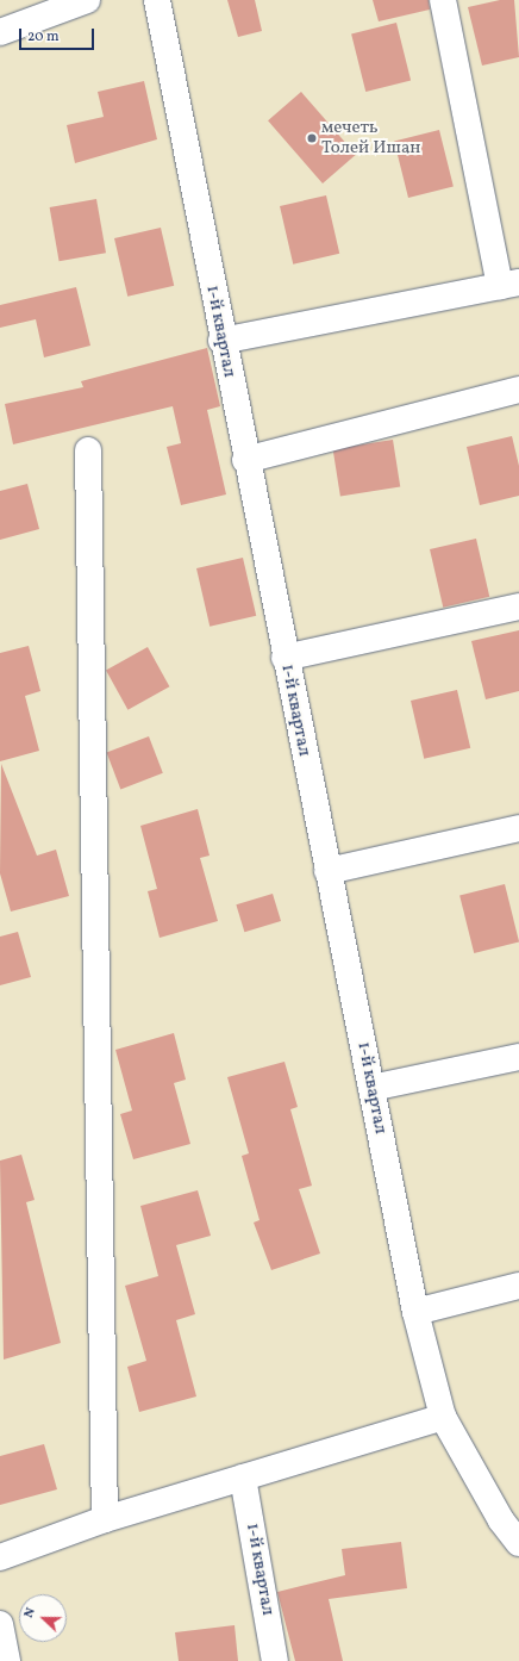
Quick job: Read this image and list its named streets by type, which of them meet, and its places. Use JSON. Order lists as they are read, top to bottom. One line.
{"streets":{"street":["1-й квартал"]},"places":["мечеть Толей Ишан"],"scale_bar":"20 m","north":"left"}
